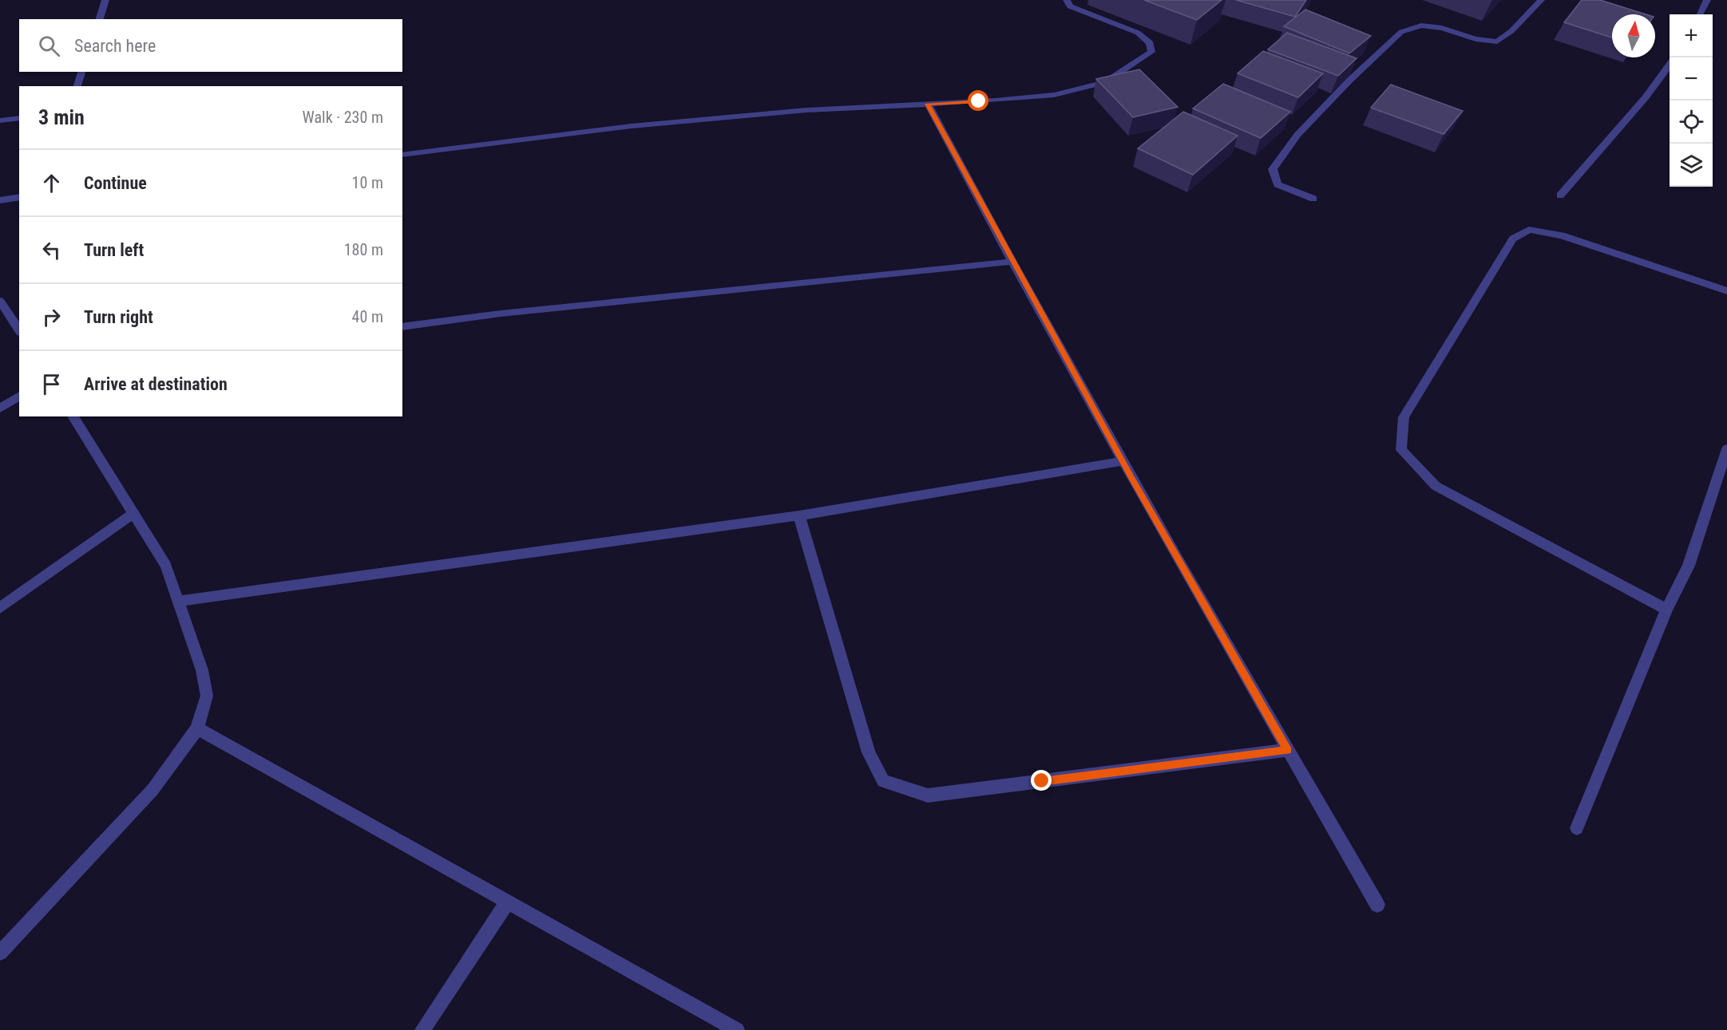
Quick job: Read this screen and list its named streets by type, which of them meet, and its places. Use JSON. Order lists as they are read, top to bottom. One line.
{"north":"top","page":{"map_buttons":["+","−"],"search":"Search here","heading":["3 min","Walk · 230 m"],"list":[["Continue","10 m"],["Turn left","180 m"],["Turn right","40 m"],"Arrive at destination"]}}
